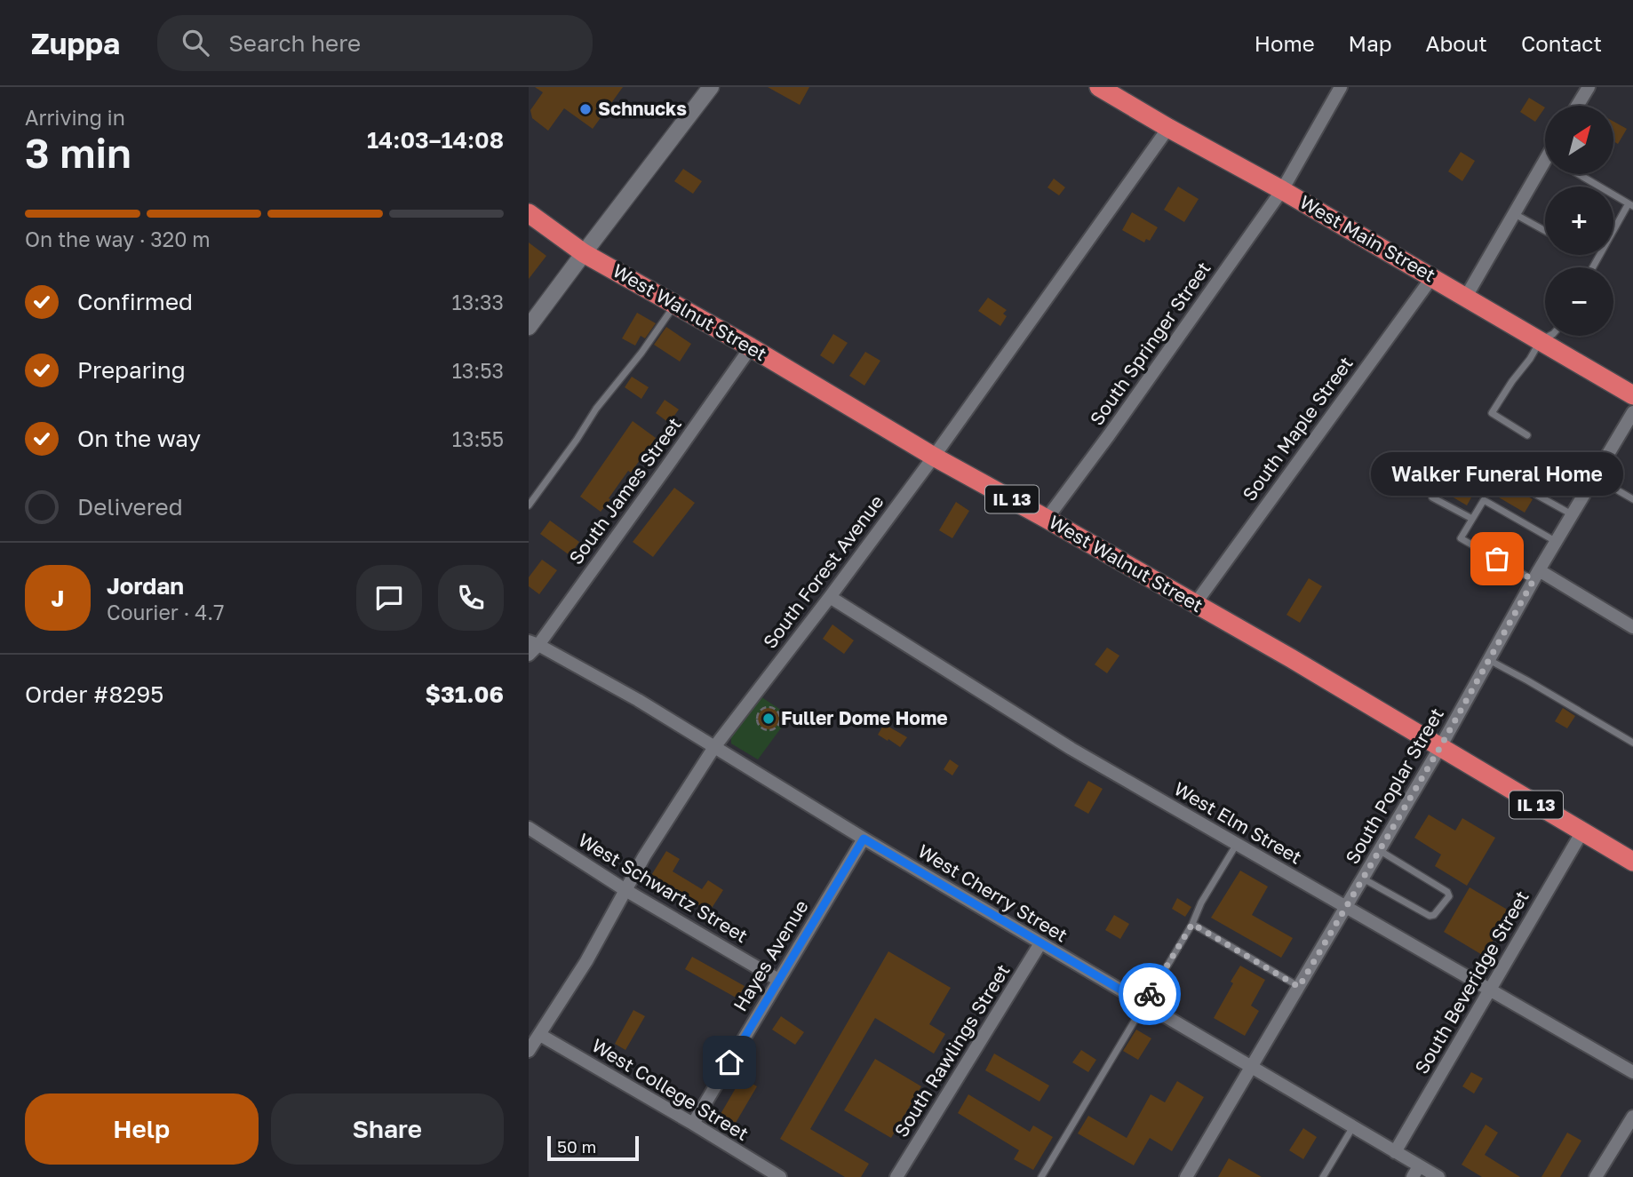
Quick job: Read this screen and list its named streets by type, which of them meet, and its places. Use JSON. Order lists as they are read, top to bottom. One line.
{"streets":{"highway":["West Main Street","West Walnut Street","IL 13"],"street":["South Springer Street","South Maple Street","South James Street","South Forest Avenue","South Poplar Street","West Elm Street","West Schwartz Street","West Cherry Street","Hayes Avenue","South Beveridge Street","South Rawlings Street","West College Street"]},"crossings":[["West Main Street","South Springer Street"],["West Main Street","South Maple Street"],["West Main Street","South Forest Avenue"],["West Walnut Street","South Springer Street"],["West Walnut Street","South Maple Street"],["West Walnut Street","South James Street"],["West Walnut Street","IL 13"],["West Walnut Street","South Forest Avenue"],["West Walnut Street","South Poplar Street"],["West Walnut Street","South Beveridge Street"],["South James Street","West Cherry Street"],["South Forest Avenue","West Elm Street"],["South Forest Avenue","West Schwartz Street"],["South Forest Avenue","West Cherry Street"],["South Forest Avenue","West College Street"],["South Poplar Street","West Elm Street"],["South Poplar Street","West Cherry Street"],["West Elm Street","South Beveridge Street"],["West Schwartz Street","Hayes Avenue"],["West Cherry Street","Hayes Avenue"],["West Cherry Street","South Beveridge Street"],["West Cherry Street","South Rawlings Street"],["Hayes Avenue","West College Street"]],"places":["Schnucks","Walker Funeral Home","Fuller Dome Home"],"scale_bar":"50 m","north":"top right","page":{"header":"Zuppa","search":"Search here","nav":["Home","Map","About","Contact"],"heading":["3 min","Arriving in","14:03–14:08"],"panel":["Jordan","Courier · 4.7","Order #8295","$31.06"],"map_buttons":["+","−"],"bar":"On the way · 320 m","list":[["Confirmed","13:33"],["Preparing","13:53"],["On the way","13:55"],"Delivered"],"bubble":"Walker Funeral Home","round":"J","buttons":["Help","Share"],"scale":"50 m"}}
